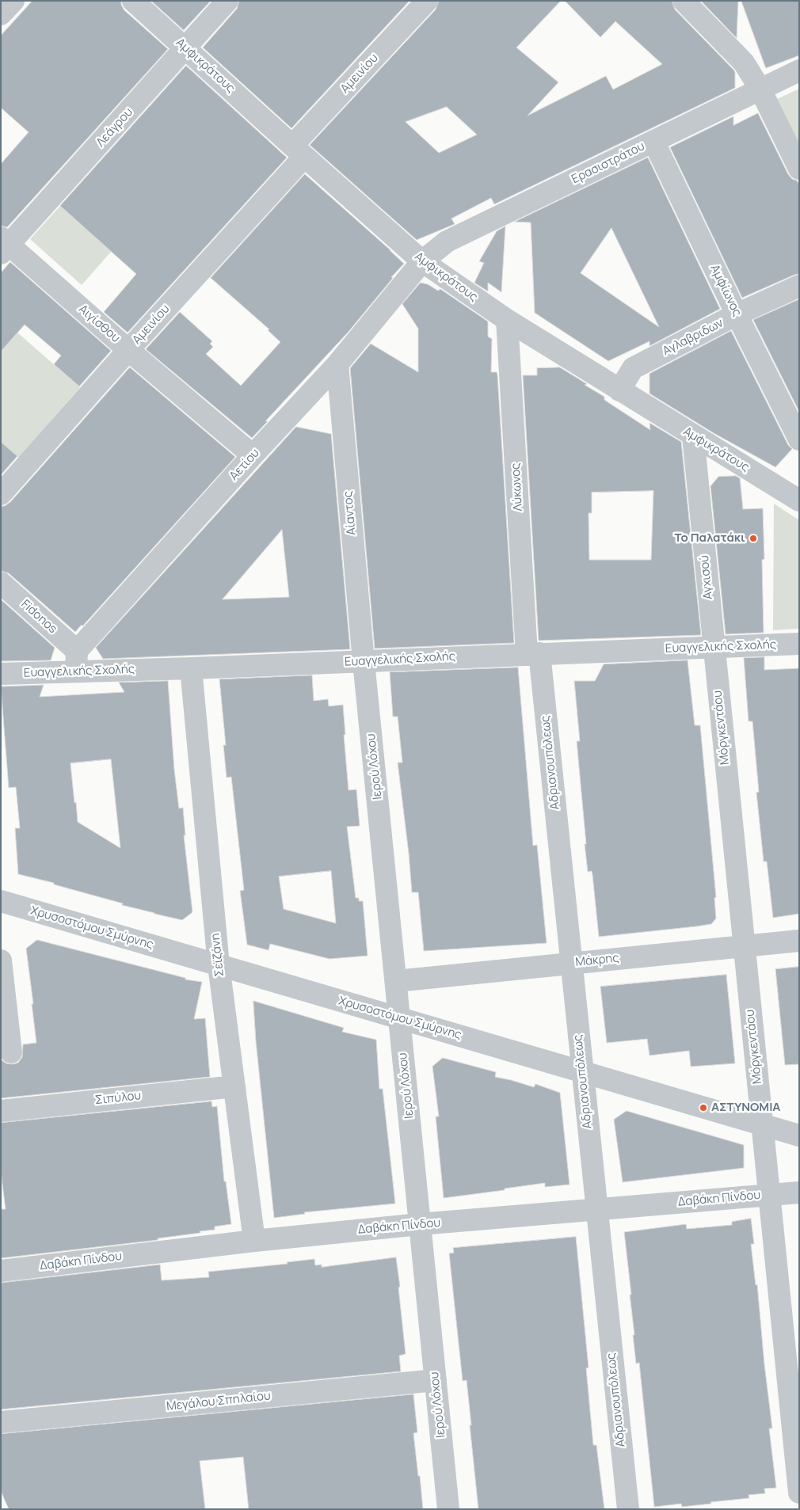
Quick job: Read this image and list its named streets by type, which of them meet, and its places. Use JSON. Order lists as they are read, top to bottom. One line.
{"streets":{"street":["Αμφικράτους","Αμεινίου","Λεάγρου","Ερασιστράτου","Αμφίωνος","Αιγίσθου","Αγλαβριδων","Αετίου","Λύκωνος","Αίαντος","Αγχισού","Fidonos","Ευαγγελικής Σχολής","Μόργκεντάου","Αδριανουπόλεως","Ιερού Λόχου","Χρυσοστόμου Σμύρνης","Σεϊζάνη","Μάκρης","Σιπύλου","Δαβάκη Πίνδου","Μεγάλου Σπηλαίου"]},"crossings":[["Αμφικράτους","Αμεινίου"],["Αμφικράτους","Λεάγρου"],["Αμφικράτους","Ερασιστράτου"],["Αμφικράτους","Αγλαβριδων"],["Αμφικράτους","Αετίου"],["Αμφικράτους","Λύκωνος"],["Αμφικράτους","Αγχισού"],["Αμεινίου","Αιγίσθου"],["Λεάγρου","Αιγίσθου"],["Ερασιστράτου","Αμφίωνος"],["Ερασιστράτου","Αετίου"],["Αμφίωνος","Αγλαβριδων"],["Αιγίσθου","Αετίου"],["Αετίου","Αίαντος"],["Αετίου","Fidonos"],["Αετίου","Ευαγγελικής Σχολής"],["Λύκωνος","Ευαγγελικής Σχολής"],["Λύκωνος","Αδριανουπόλεως"],["Αίαντος","Ευαγγελικής Σχολής"],["Αίαντος","Ιερού Λόχου"],["Αγχισού","Ευαγγελικής Σχολής"],["Αγχισού","Μόργκεντάου"],["Fidonos","Ευαγγελικής Σχολής"],["Ευαγγελικής Σχολής","Μόργκεντάου"],["Ευαγγελικής Σχολής","Αδριανουπόλεως"],["Ευαγγελικής Σχολής","Ιερού Λόχου"],["Ευαγγελικής Σχολής","Σεϊζάνη"],["Μόργκεντάου","Χρυσοστόμου Σμύρνης"],["Μόργκεντάου","Μάκρης"],["Μόργκεντάου","Δαβάκη Πίνδου"],["Αδριανουπόλεως","Χρυσοστόμου Σμύρνης"],["Αδριανουπόλεως","Μάκρης"],["Αδριανουπόλεως","Δαβάκη Πίνδου"],["Ιερού Λόχου","Χρυσοστόμου Σμύρνης"],["Ιερού Λόχου","Μάκρης"],["Ιερού Λόχου","Δαβάκη Πίνδου"],["Ιερού Λόχου","Μεγάλου Σπηλαίου"],["Χρυσοστόμου Σμύρνης","Σεϊζάνη"],["Σεϊζάνη","Σιπύλου"],["Σεϊζάνη","Δαβάκη Πίνδου"]],"places":["Το Παλατάκι","ΑΣΤΥΝΟΜΙΑ"]}
